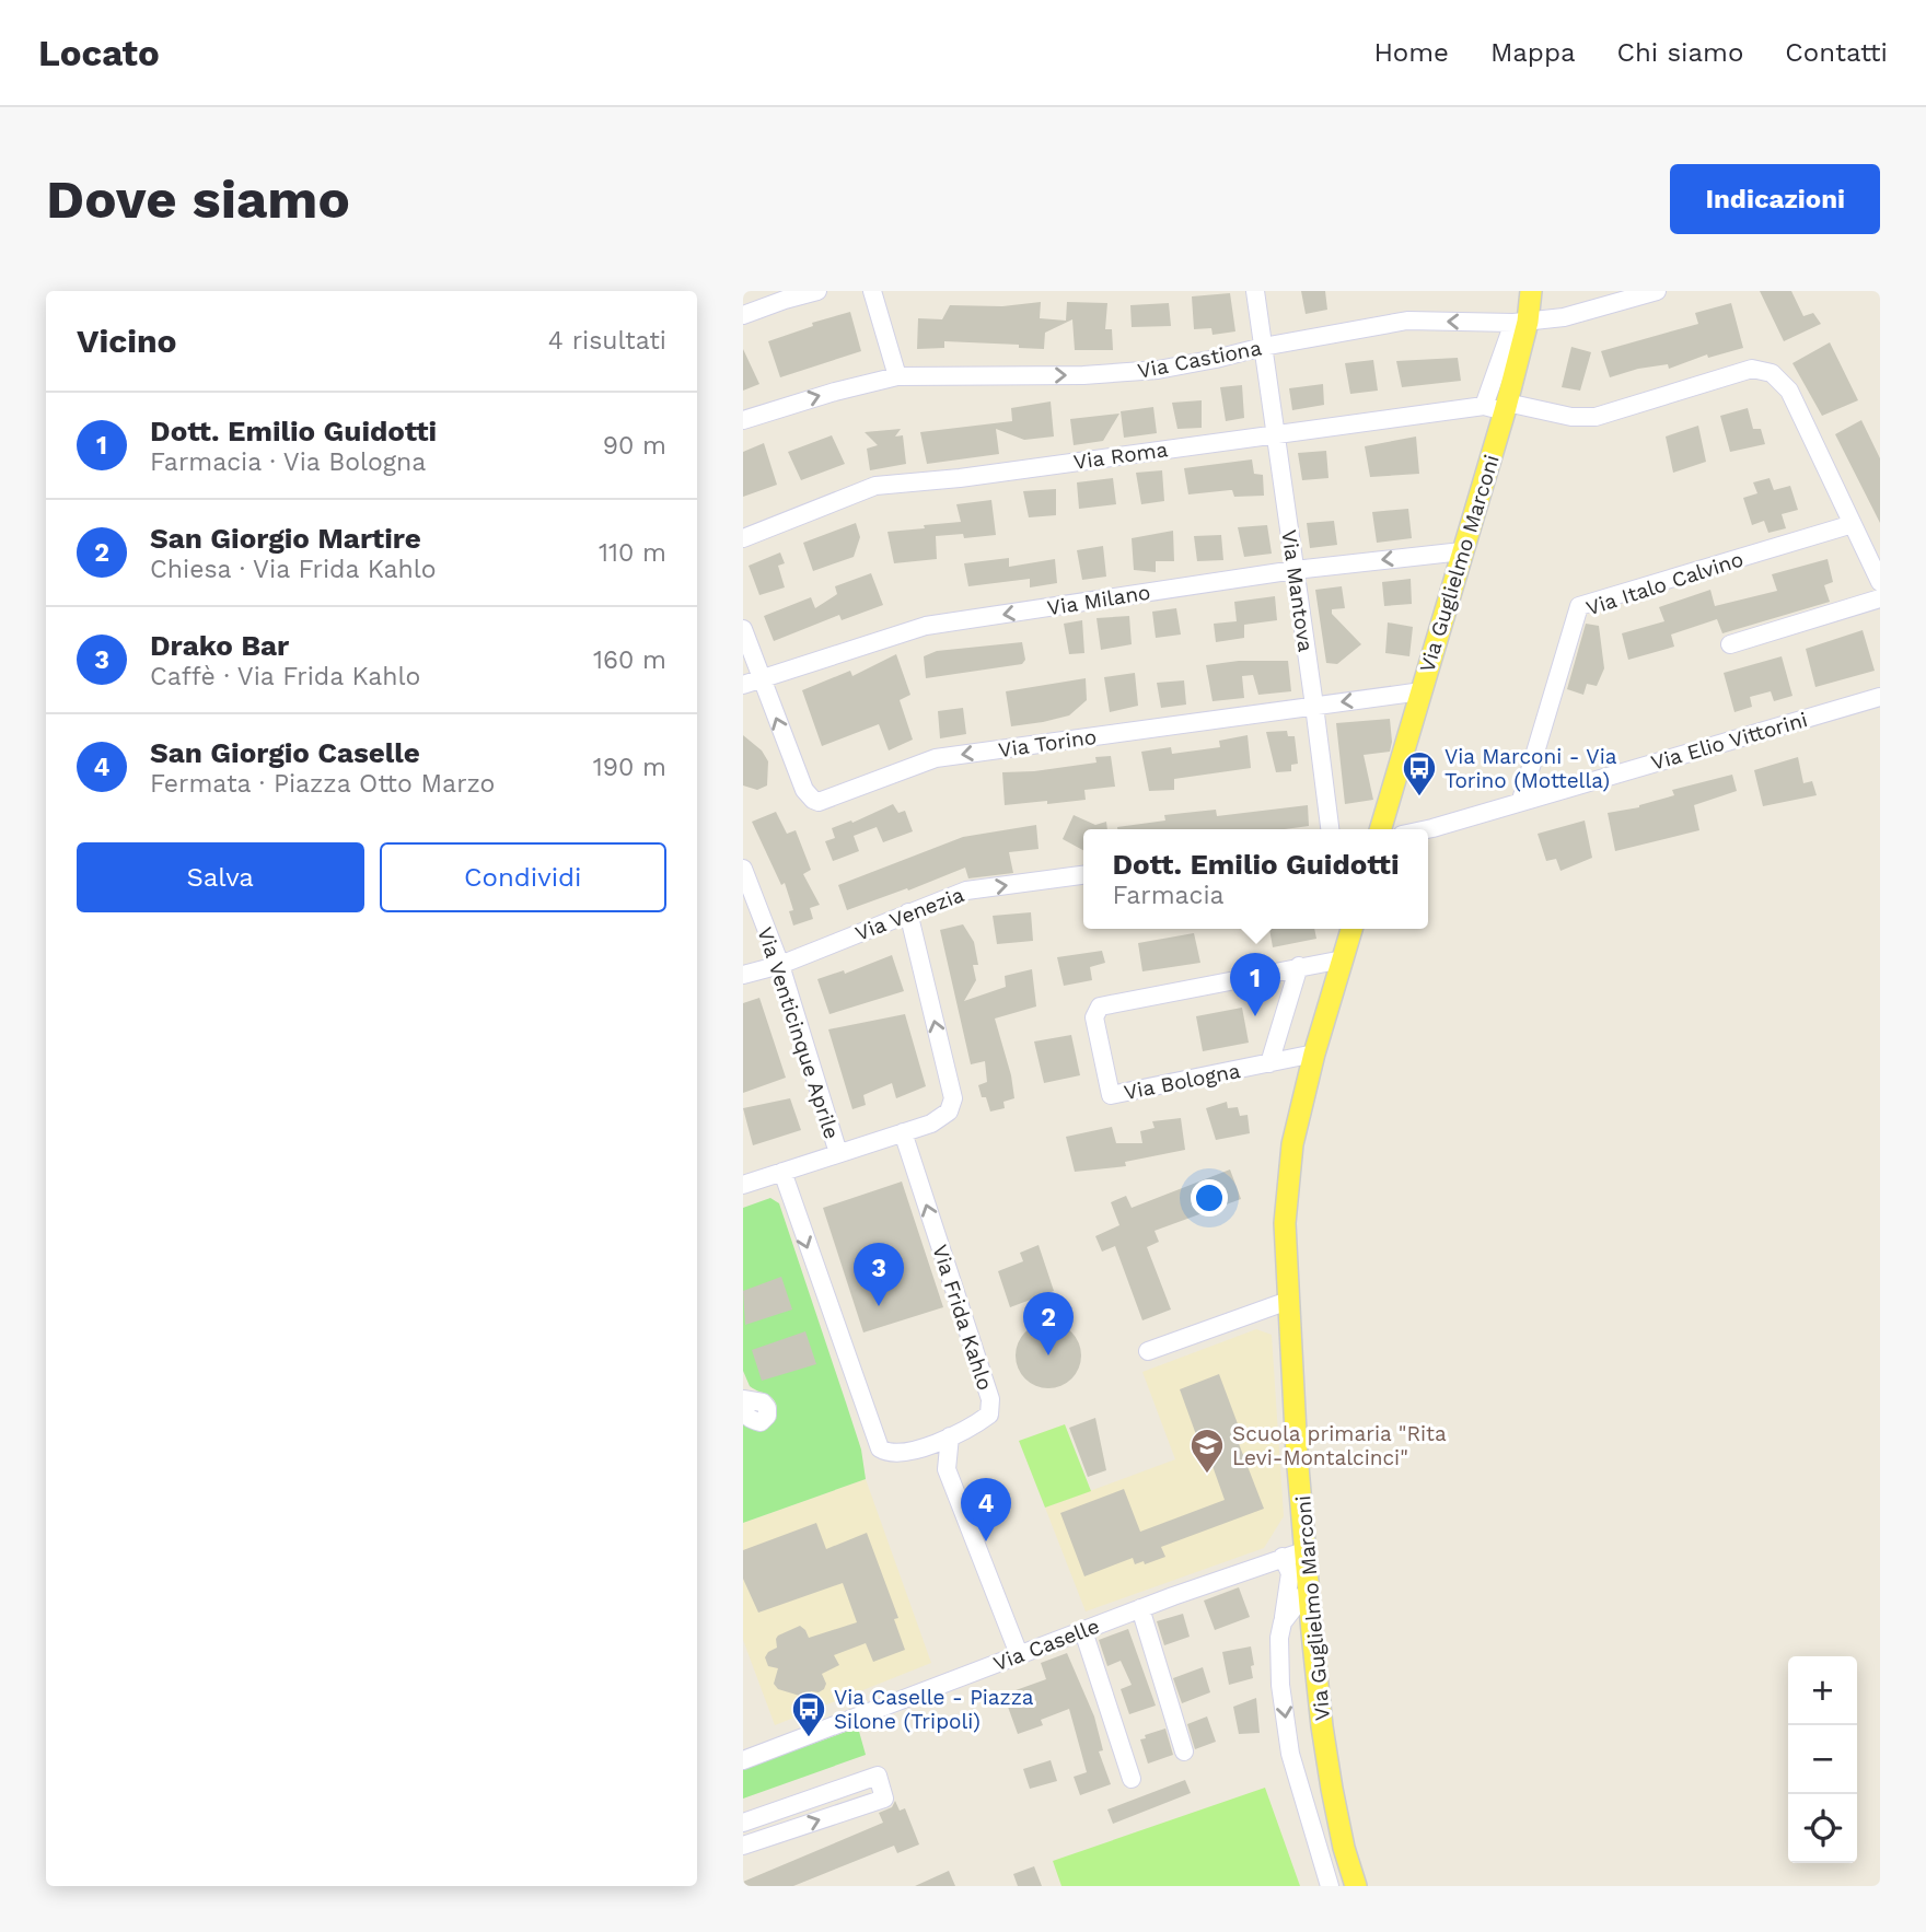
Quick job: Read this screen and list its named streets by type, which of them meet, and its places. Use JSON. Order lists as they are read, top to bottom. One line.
{"streets":{"main road":["Via Guglielmo Marconi"],"street":["Via Castiona","Via Roma","Via Italo Calvino","Via Mantova","Via Milano","Via Elio Vittorini","Via Torino","Via Venezia","Via Venticinque Aprile","Via Bologna","Via Frida Kahlo","Via Caselle"]},"crossings":[["Via Castiona","Via Guglielmo Marconi"],["Via Castiona","Via Mantova"],["Via Roma","Via Guglielmo Marconi"],["Via Roma","Via Italo Calvino"],["Via Roma","Via Mantova"],["Via Guglielmo Marconi","Via Milano"],["Via Guglielmo Marconi","Via Torino"],["Via Guglielmo Marconi","Via Bologna"],["Via Guglielmo Marconi","Via Caselle"],["Via Italo Calvino","Via Elio Vittorini"],["Via Mantova","Via Milano"],["Via Mantova","Via Torino"],["Via Milano","Via Torino"],["Via Venezia","Via Venticinque Aprile"]],"one_way":["Via Milano","Via Torino","Via Venezia"],"places":{"bus stop":["Via Marconi - Via Torino (Mottella)","Via Caselle - Piazza Silone (Tripoli)"],"school or university":["Scuola primaria \"Rita Levi-Montalcinci\""]},"page":{"header":"Locato","nav":["Home","Mappa","Chi siamo","Contatti"],"buttons":["Indicazioni",["Salva","Condividi"]],"title":"Dove siamo","heading":["Vicino","4 risultati"],"list":[{"mark":"1","name":"Dott. Emilio Guidotti","note":"Farmacia · Via Bologna","value":"90 m"},{"mark":"2","name":"San Giorgio Martire","note":"Chiesa · Via Frida Kahlo","value":"110 m"},{"mark":"3","name":"Drako Bar","note":"Caffè · Via Frida Kahlo","value":"160 m"},{"mark":"4","name":"San Giorgio Caselle","note":"Fermata · Piazza Otto Marzo","value":"190 m"}],"popup":["Dott. Emilio Guidotti","Farmacia"],"pins":["1","3","2","4"],"map_buttons":["+","−"]}}
